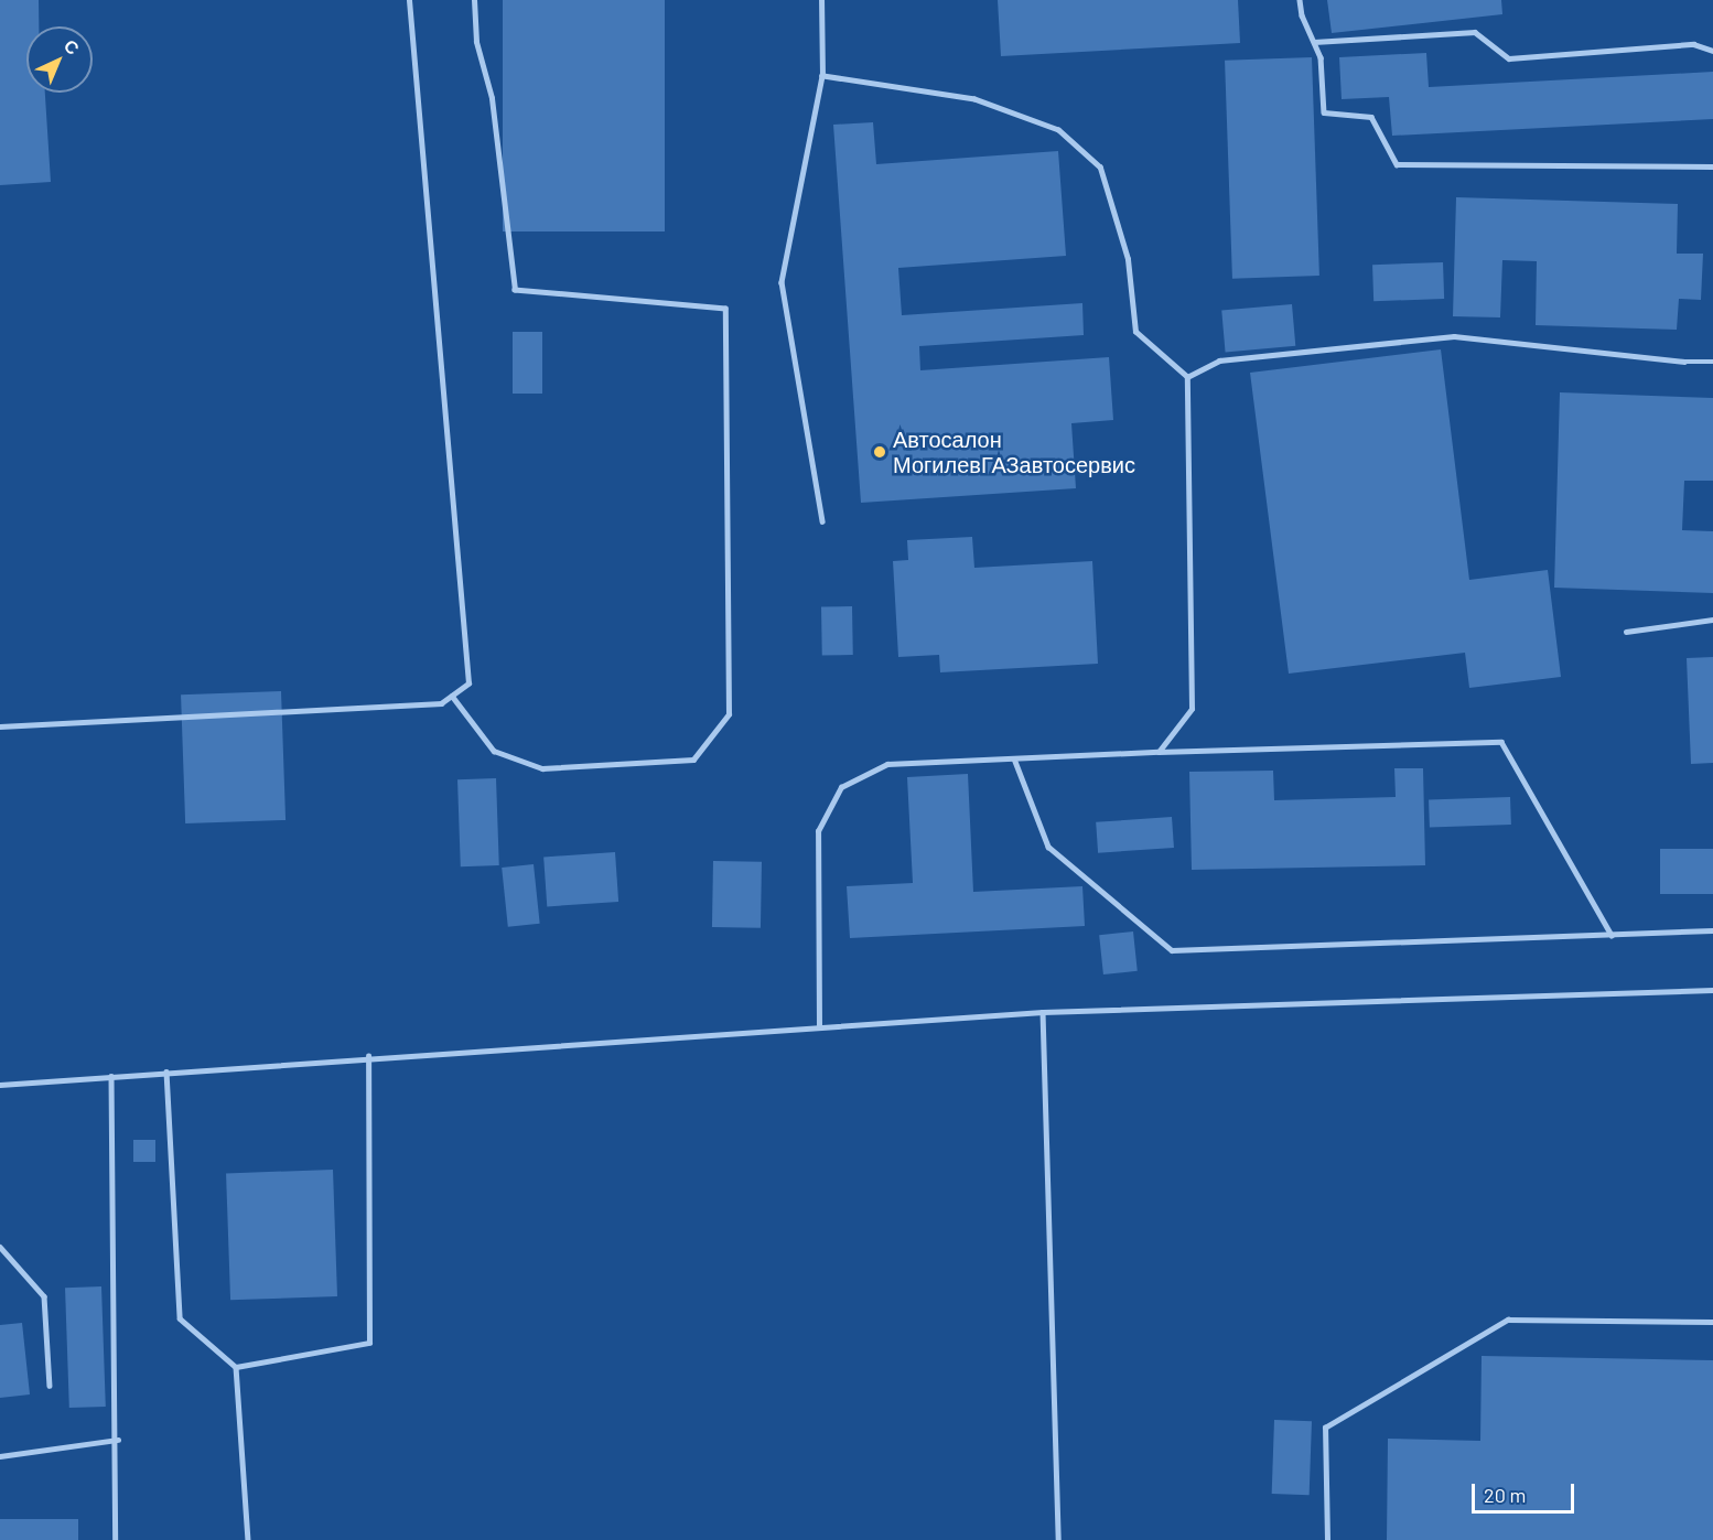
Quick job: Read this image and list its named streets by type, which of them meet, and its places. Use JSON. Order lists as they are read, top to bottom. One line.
{"places":["Автосалон МогилевГАЗавтосервис"],"scale_bar":"20 m","north":"top right"}
